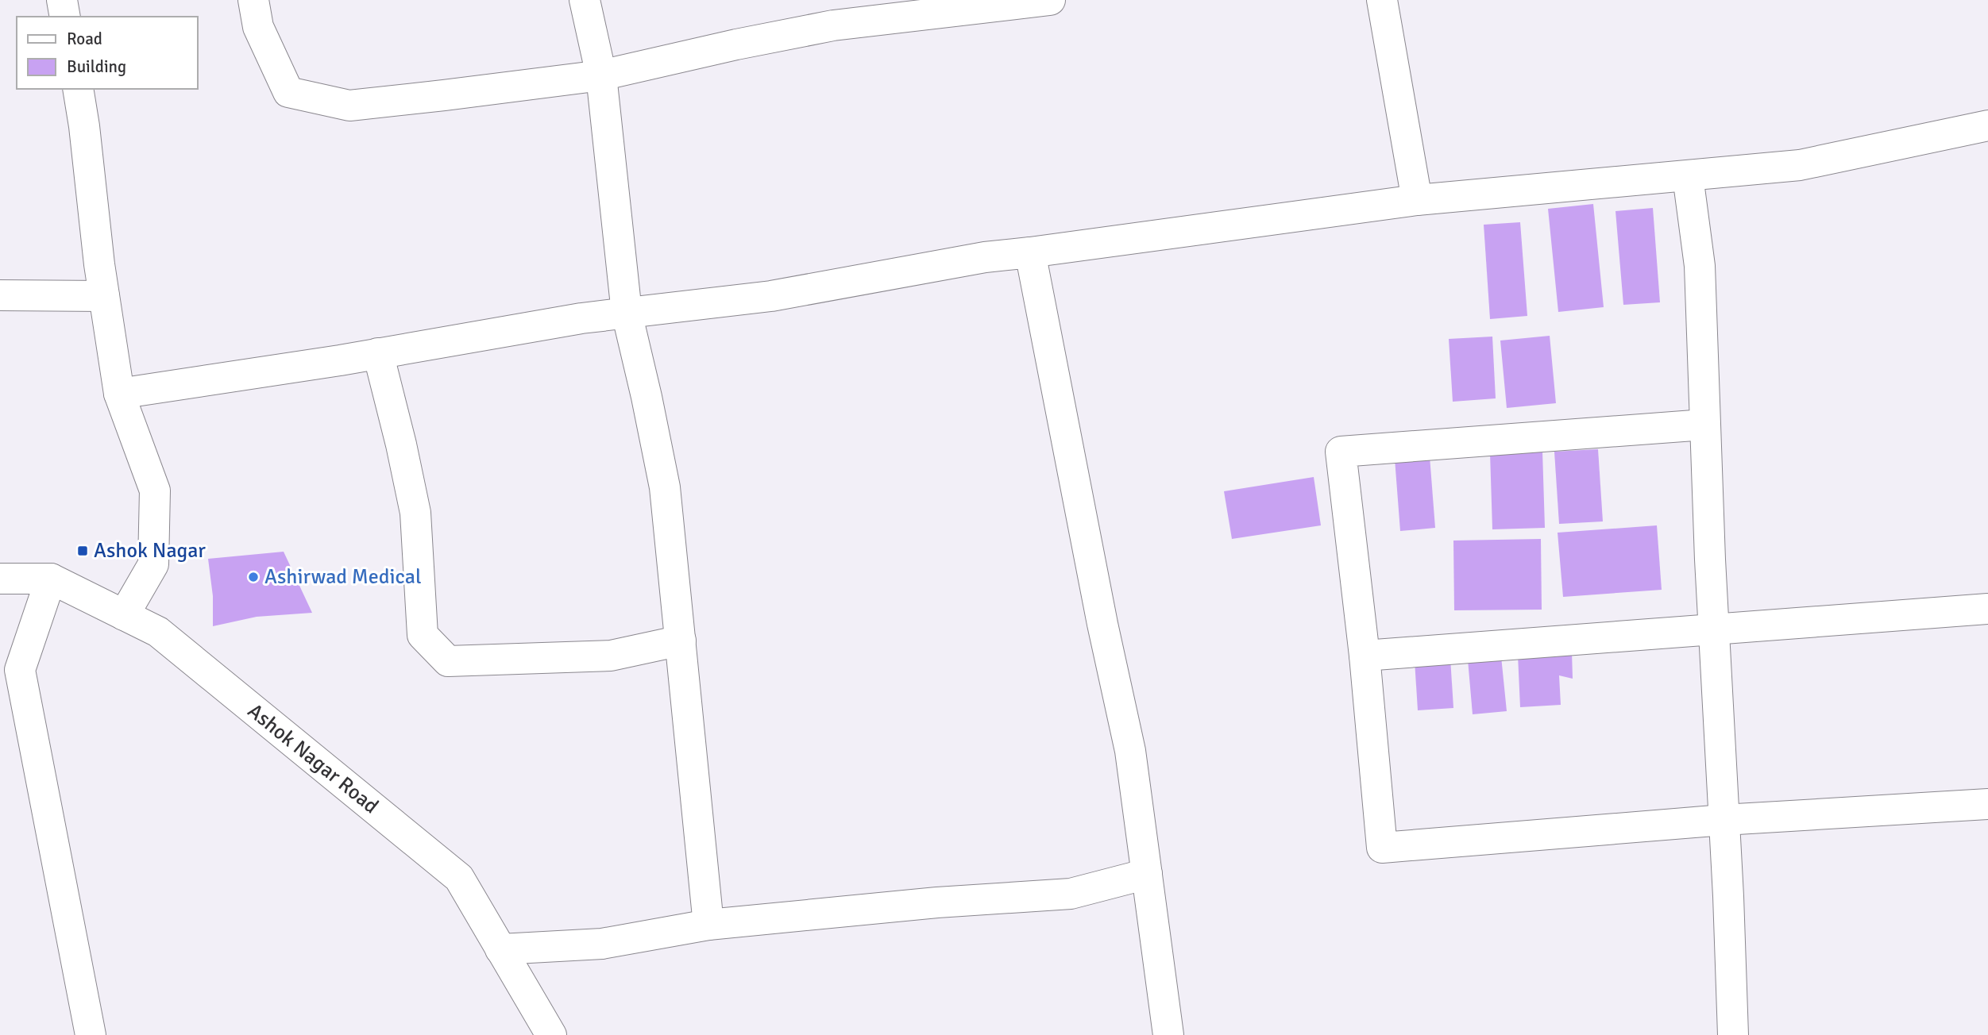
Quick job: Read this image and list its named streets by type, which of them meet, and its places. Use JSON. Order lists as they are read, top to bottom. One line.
{"streets":{"street":["Ashok Nagar Road"]},"places":{"transit":["Ashok Nagar"],"other":["Ashirwad Medical"]},"legend":["Road","Building"]}
